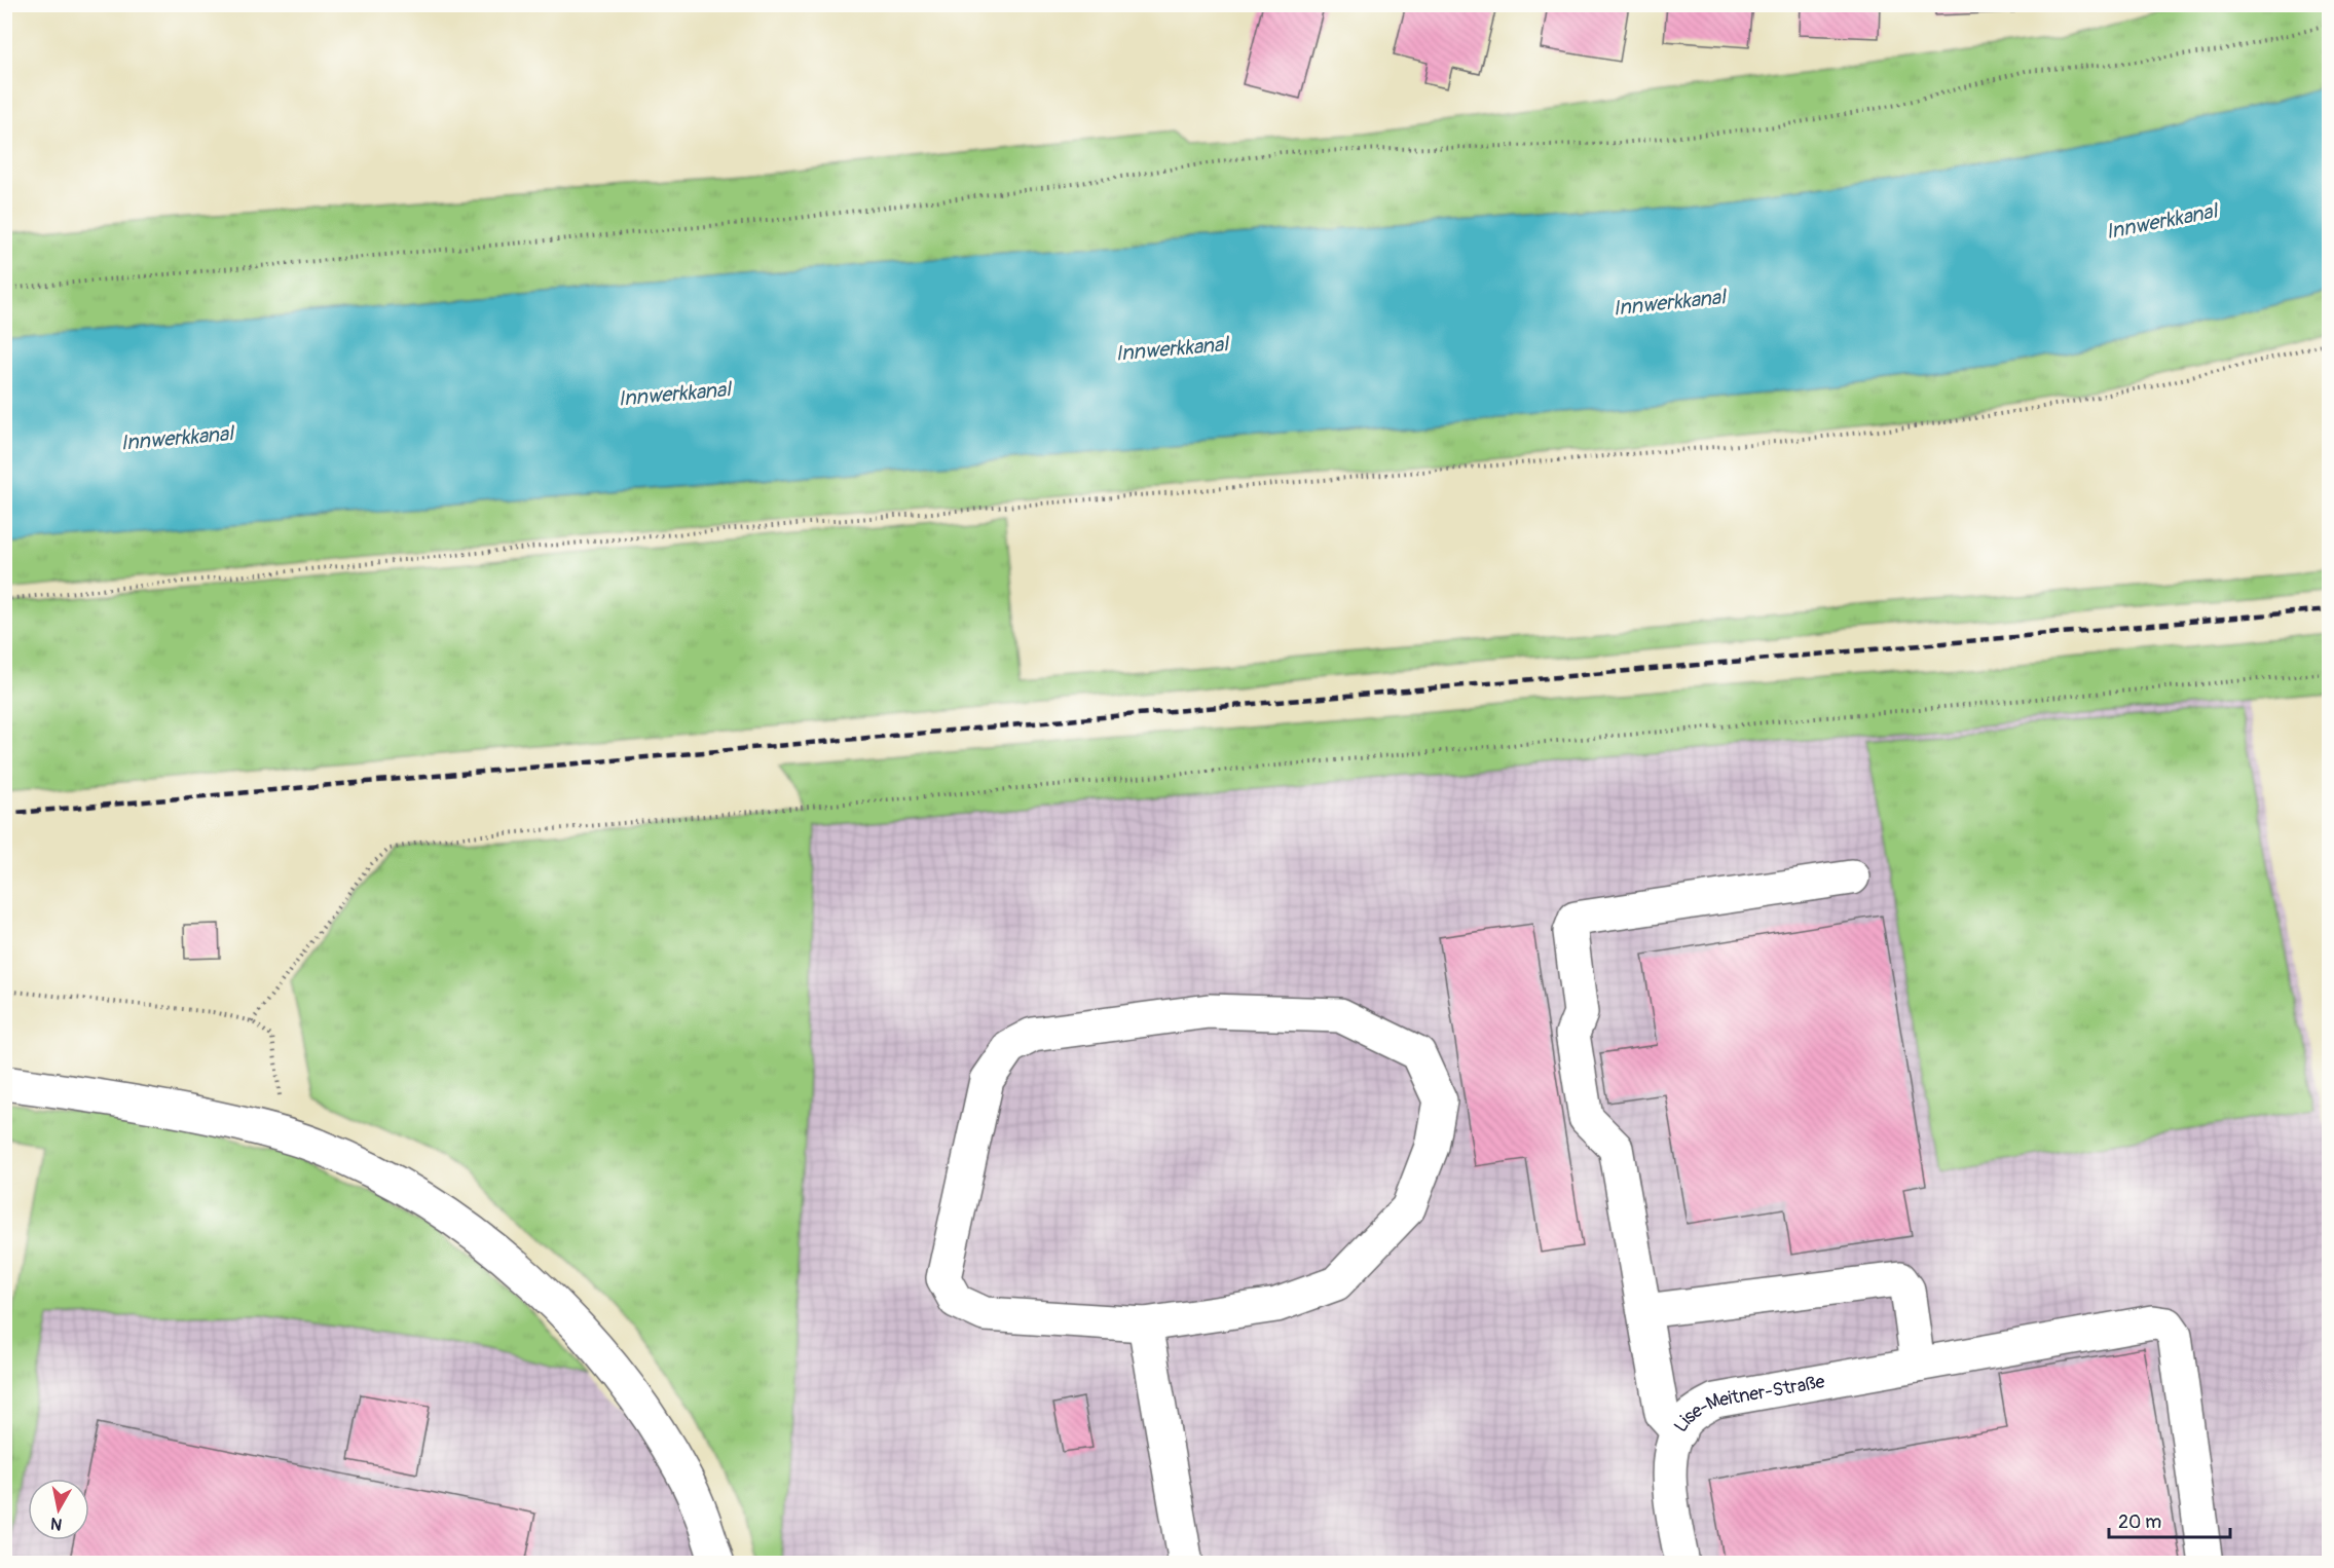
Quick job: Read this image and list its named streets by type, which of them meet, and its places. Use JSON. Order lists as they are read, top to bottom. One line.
{"streets":{"street":["Lise-Meitner-Straße"]},"water":["Innwerkkanal"],"scale_bar":"20 m","north":"bottom"}
